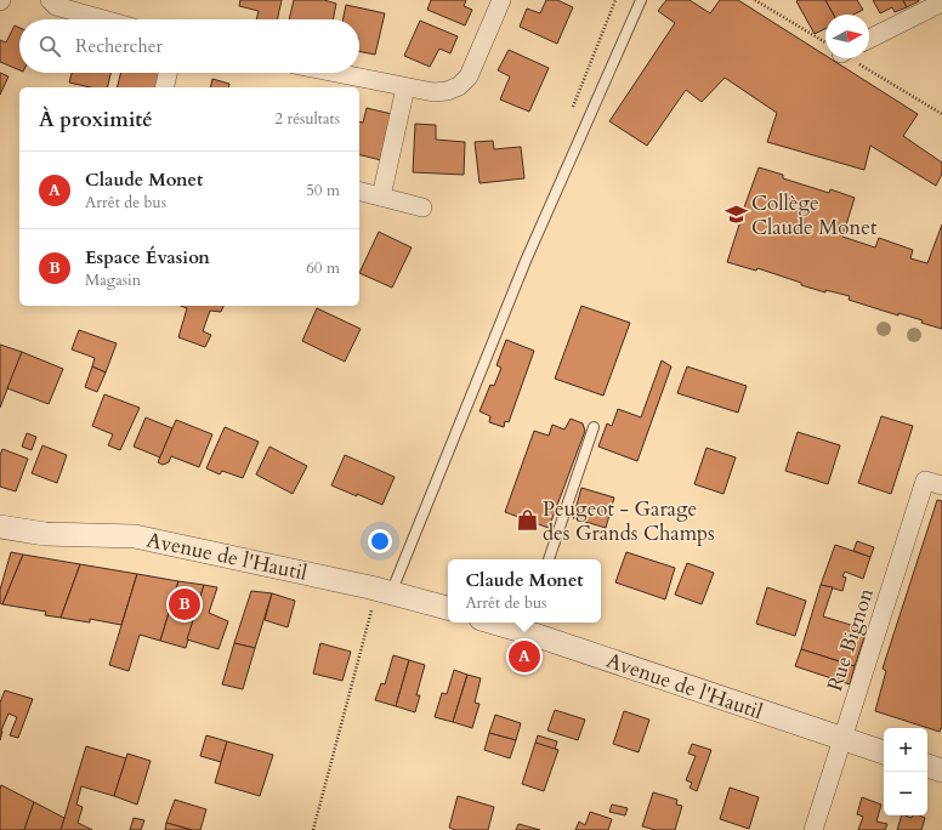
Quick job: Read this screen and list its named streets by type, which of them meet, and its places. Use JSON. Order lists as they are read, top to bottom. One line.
{"streets":{"street":["Avenue de l'Hautil","Rue Bignon"]},"crossings":[["Avenue de l'Hautil","Rue Bignon"]],"places":{"school or university":["Collège Claude Monet"],"shop":["Peugeot - Garage des Grands Champs"]},"north":"right","page":{"search":"Rechercher","heading":["À proximité","2 résultats"],"list":[{"mark":"A","name":"Claude Monet","note":"Arrêt de bus","value":"50 m"},{"mark":"B","name":"Espace Évasion","note":"Magasin","value":"60 m"}],"popup":["Claude Monet","Arrêt de bus"],"pins":["B","A"],"map_buttons":["+","−"]}}
